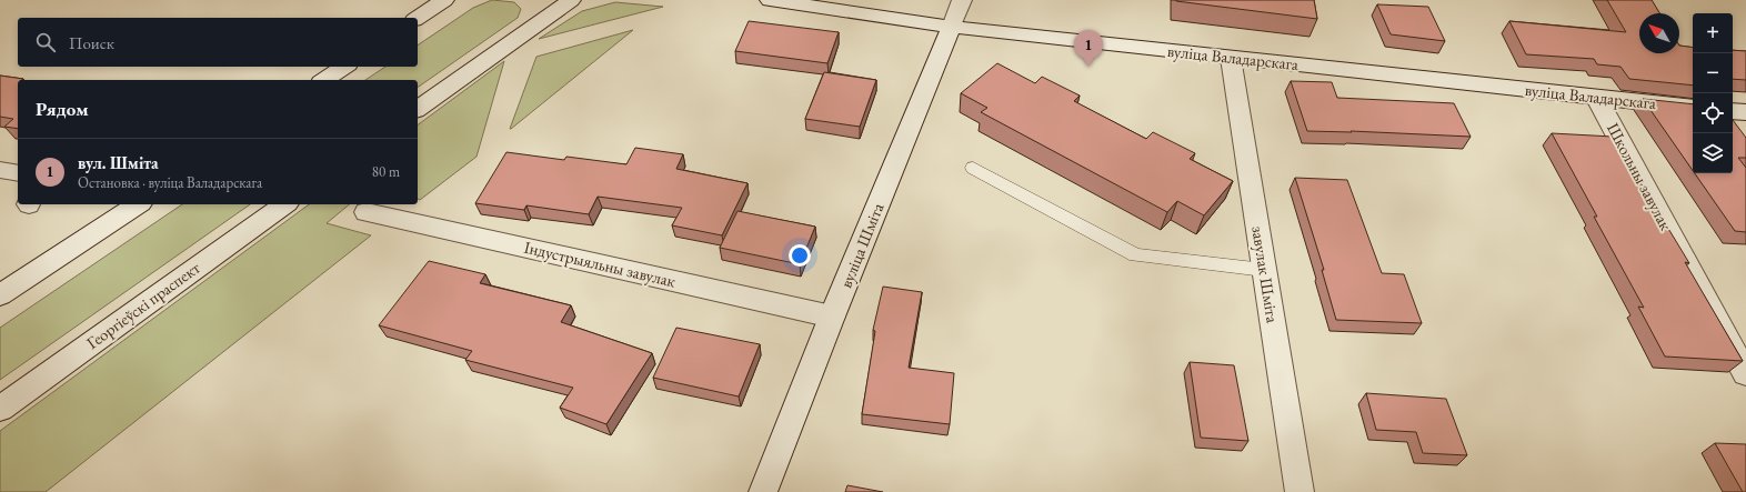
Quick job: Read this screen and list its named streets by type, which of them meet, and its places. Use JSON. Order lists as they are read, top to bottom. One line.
{"streets":{"main road":["вуліца Валадарскага","Школьны завулак","вуліца Шміта","Індустрыяльны завулак","завулак Шміта","Георгіеўскі праспект"]},"crossings":[["вуліца Валадарскага","Школьны завулак"],["вуліца Валадарскага","вуліца Шміта"],["вуліца Валадарскага","завулак Шміта"],["вуліца Шміта","Індустрыяльны завулак"]],"north":"top left","page":{"map_buttons":["+","−"],"search":"Поиск","pins":"1","heading":"Рядом","list":[{"mark":"1","name":"вул. Шміта","note":"Остановка · вуліца Валадарскага","value":"80 m"}]}}
